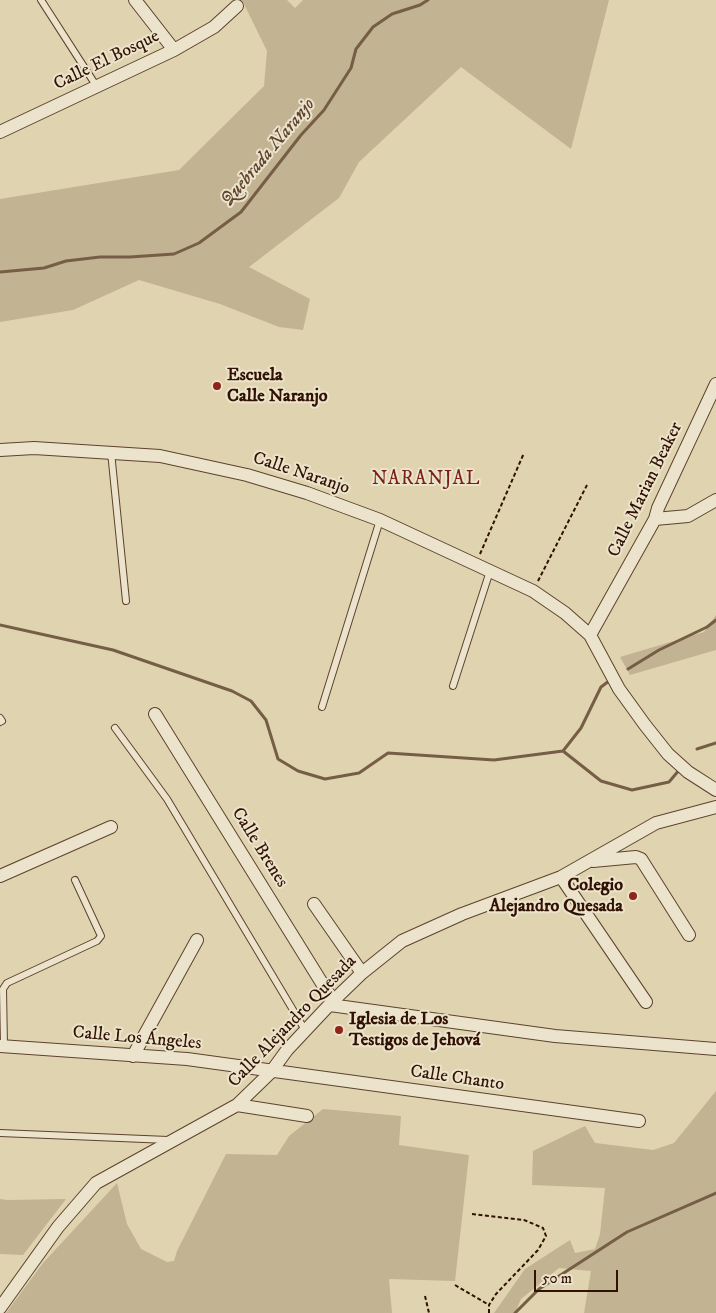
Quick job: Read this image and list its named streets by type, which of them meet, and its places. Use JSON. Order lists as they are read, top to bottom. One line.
{"streets":{"street":["Calle El Bosque","Calle Naranjo","Calle Marian Beaker","Calle Brenes","Calle Alejandro Quesada","Calle Los Ángeles","Calle Chanto"]},"crossings":[["Calle Naranjo","Calle Marian Beaker"],["Calle Brenes","Calle Alejandro Quesada"],["Calle Alejandro Quesada","Calle Los Ángeles"],["Calle Alejandro Quesada","Calle Chanto"],["Calle Los Ángeles","Calle Chanto"]],"districts":["NARANJAL"],"water":["Quebrada Naranjo"],"places":["Escuela Calle Naranjo","Colegio Alejandro Quesada","Iglesia de Los Testigos de Jehová"],"scale_bar":"50 m"}
